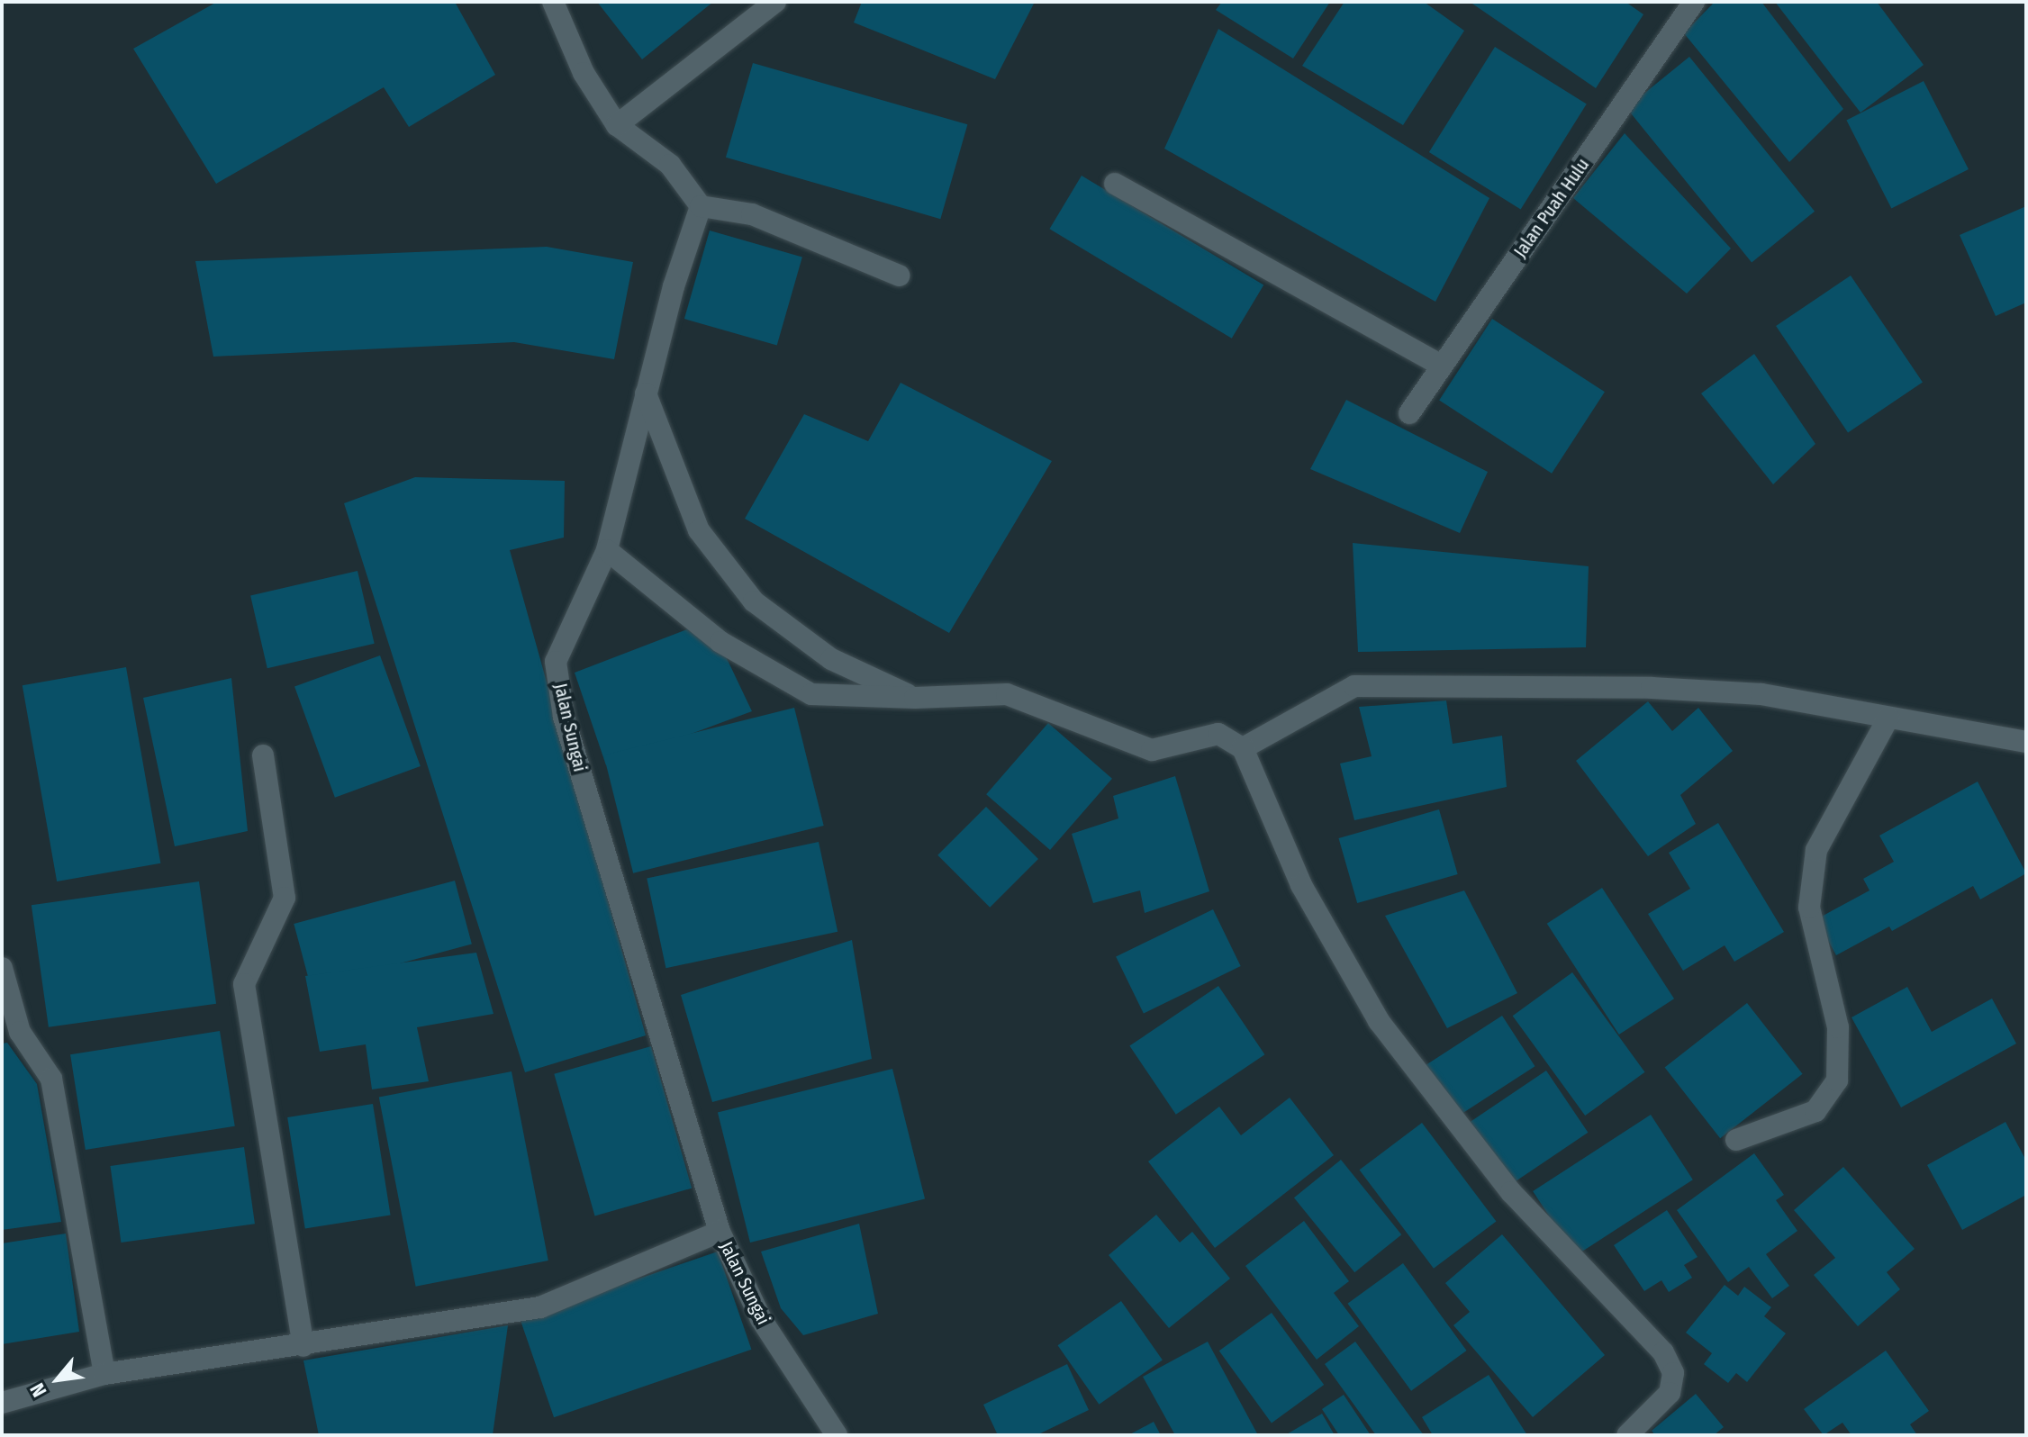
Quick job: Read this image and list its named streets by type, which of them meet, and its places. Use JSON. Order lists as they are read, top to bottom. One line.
{"streets":{"street":["Jalan Puah Hulu","Jalan Sungai"]},"north":"bottom left"}
